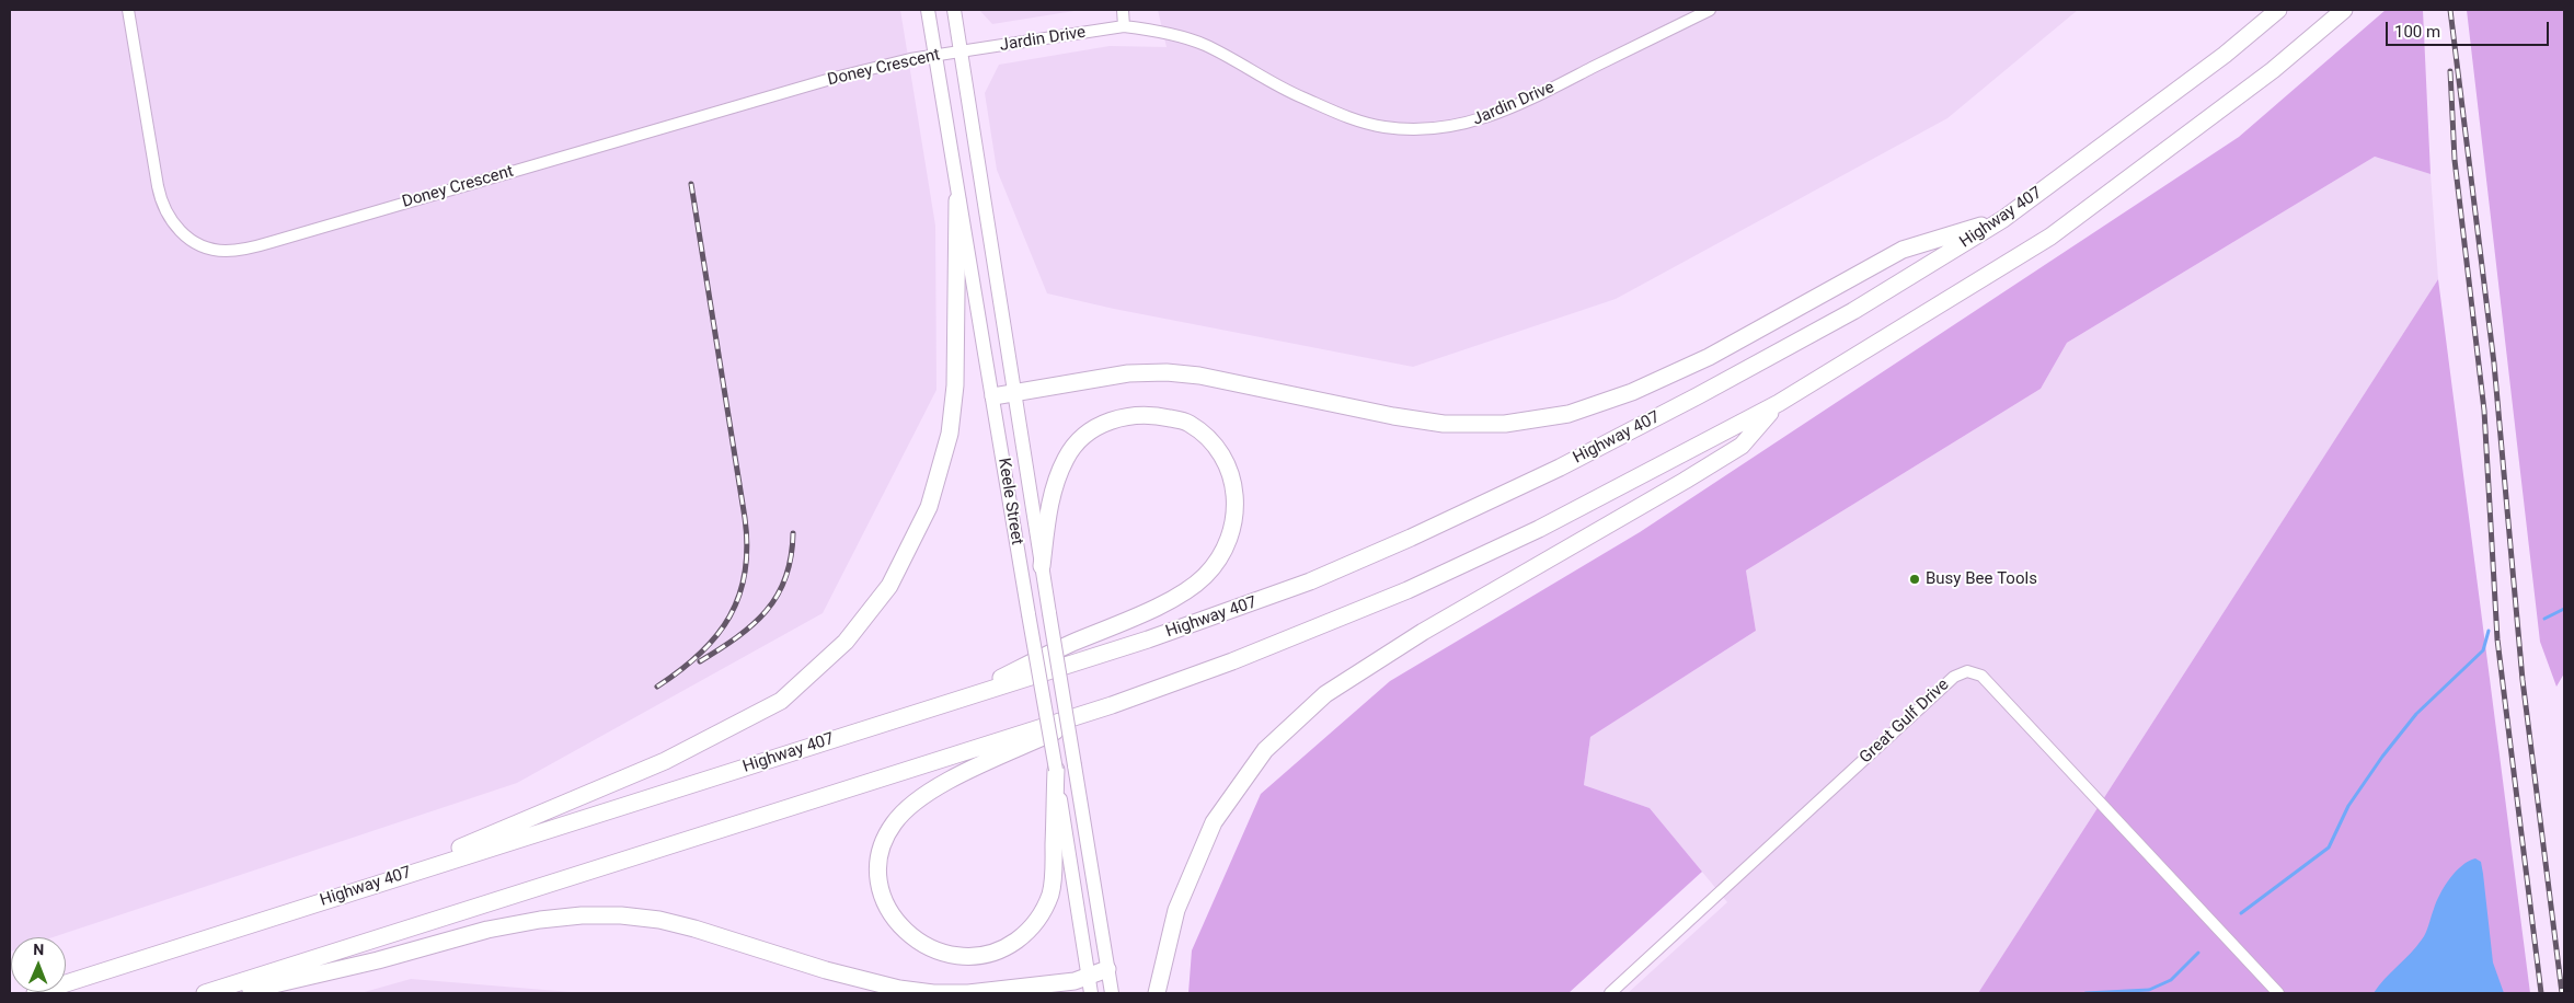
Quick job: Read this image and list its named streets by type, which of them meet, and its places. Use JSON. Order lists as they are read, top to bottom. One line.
{"streets":{"highway":["Highway 407"],"main road":["Keele Street"],"street":["Jardin Drive","Doney Crescent","Great Gulf Drive"]},"crossings":[["Jardin Drive","Doney Crescent"],["Jardin Drive","Keele Street"],["Doney Crescent","Keele Street"]],"places":["Busy Bee Tools"],"scale_bar":"100 m","north":"top"}
